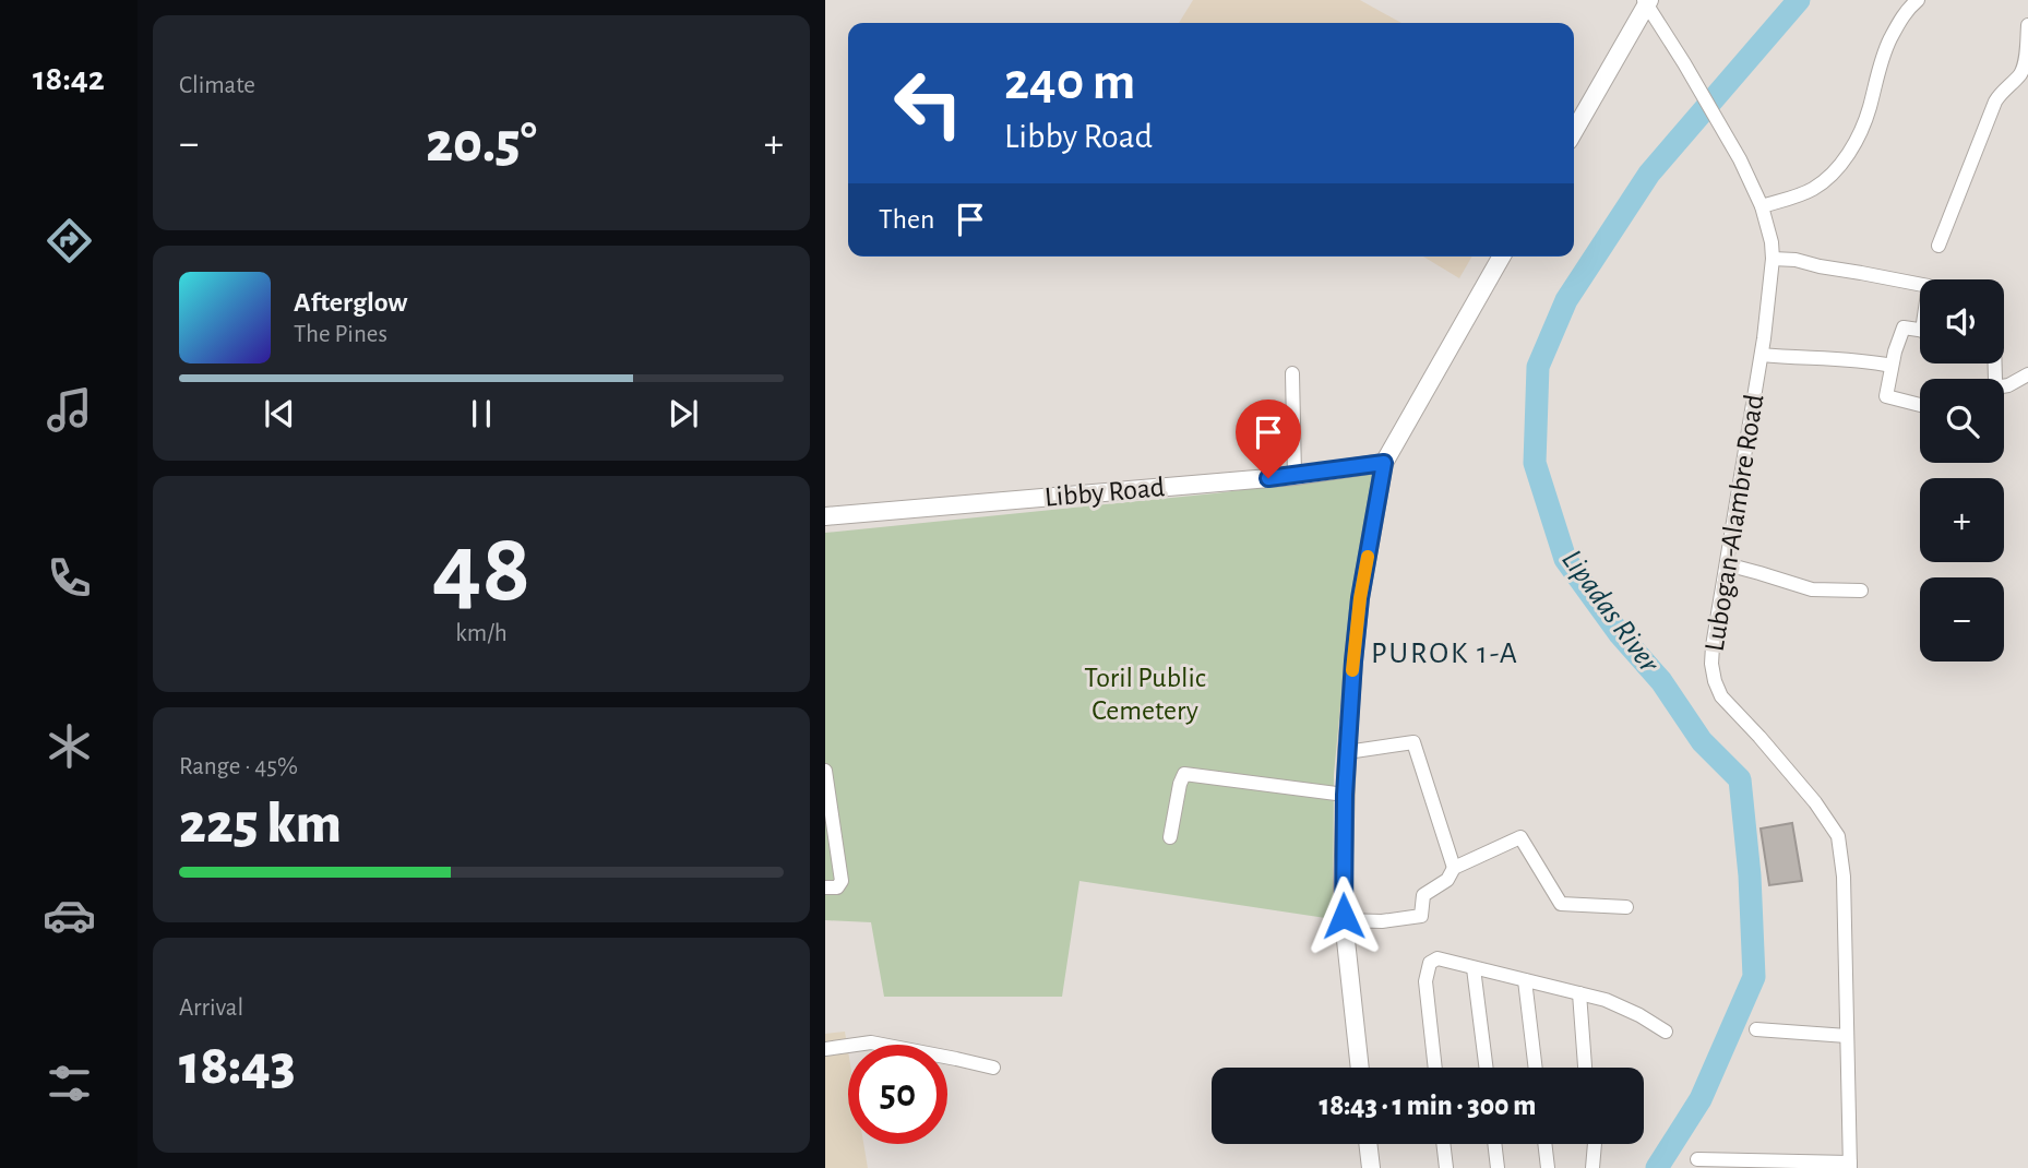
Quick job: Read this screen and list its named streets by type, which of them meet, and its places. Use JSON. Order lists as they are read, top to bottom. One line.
{"streets":{"main road":["Libby Road"],"street":["Lubogan-Alambre Road"]},"districts":["PUROK 1-A"],"water":["Lipadas River"],"parks":["Toril Public Cemetery"],"page":{"tabs":"18:42","tile":["Climate",["48","km/h"],["Range · 45%","225 km"],["Arrival","18:43"]],"turn":["240 m","Libby Road"],"heat":["−","20.5°","+"],"then":"Then","song":["Afterglow","The Pines"],"map_buttons":["+","−"],"limit":"50","trip":"18:43 · 1 min · 300 m"}}
